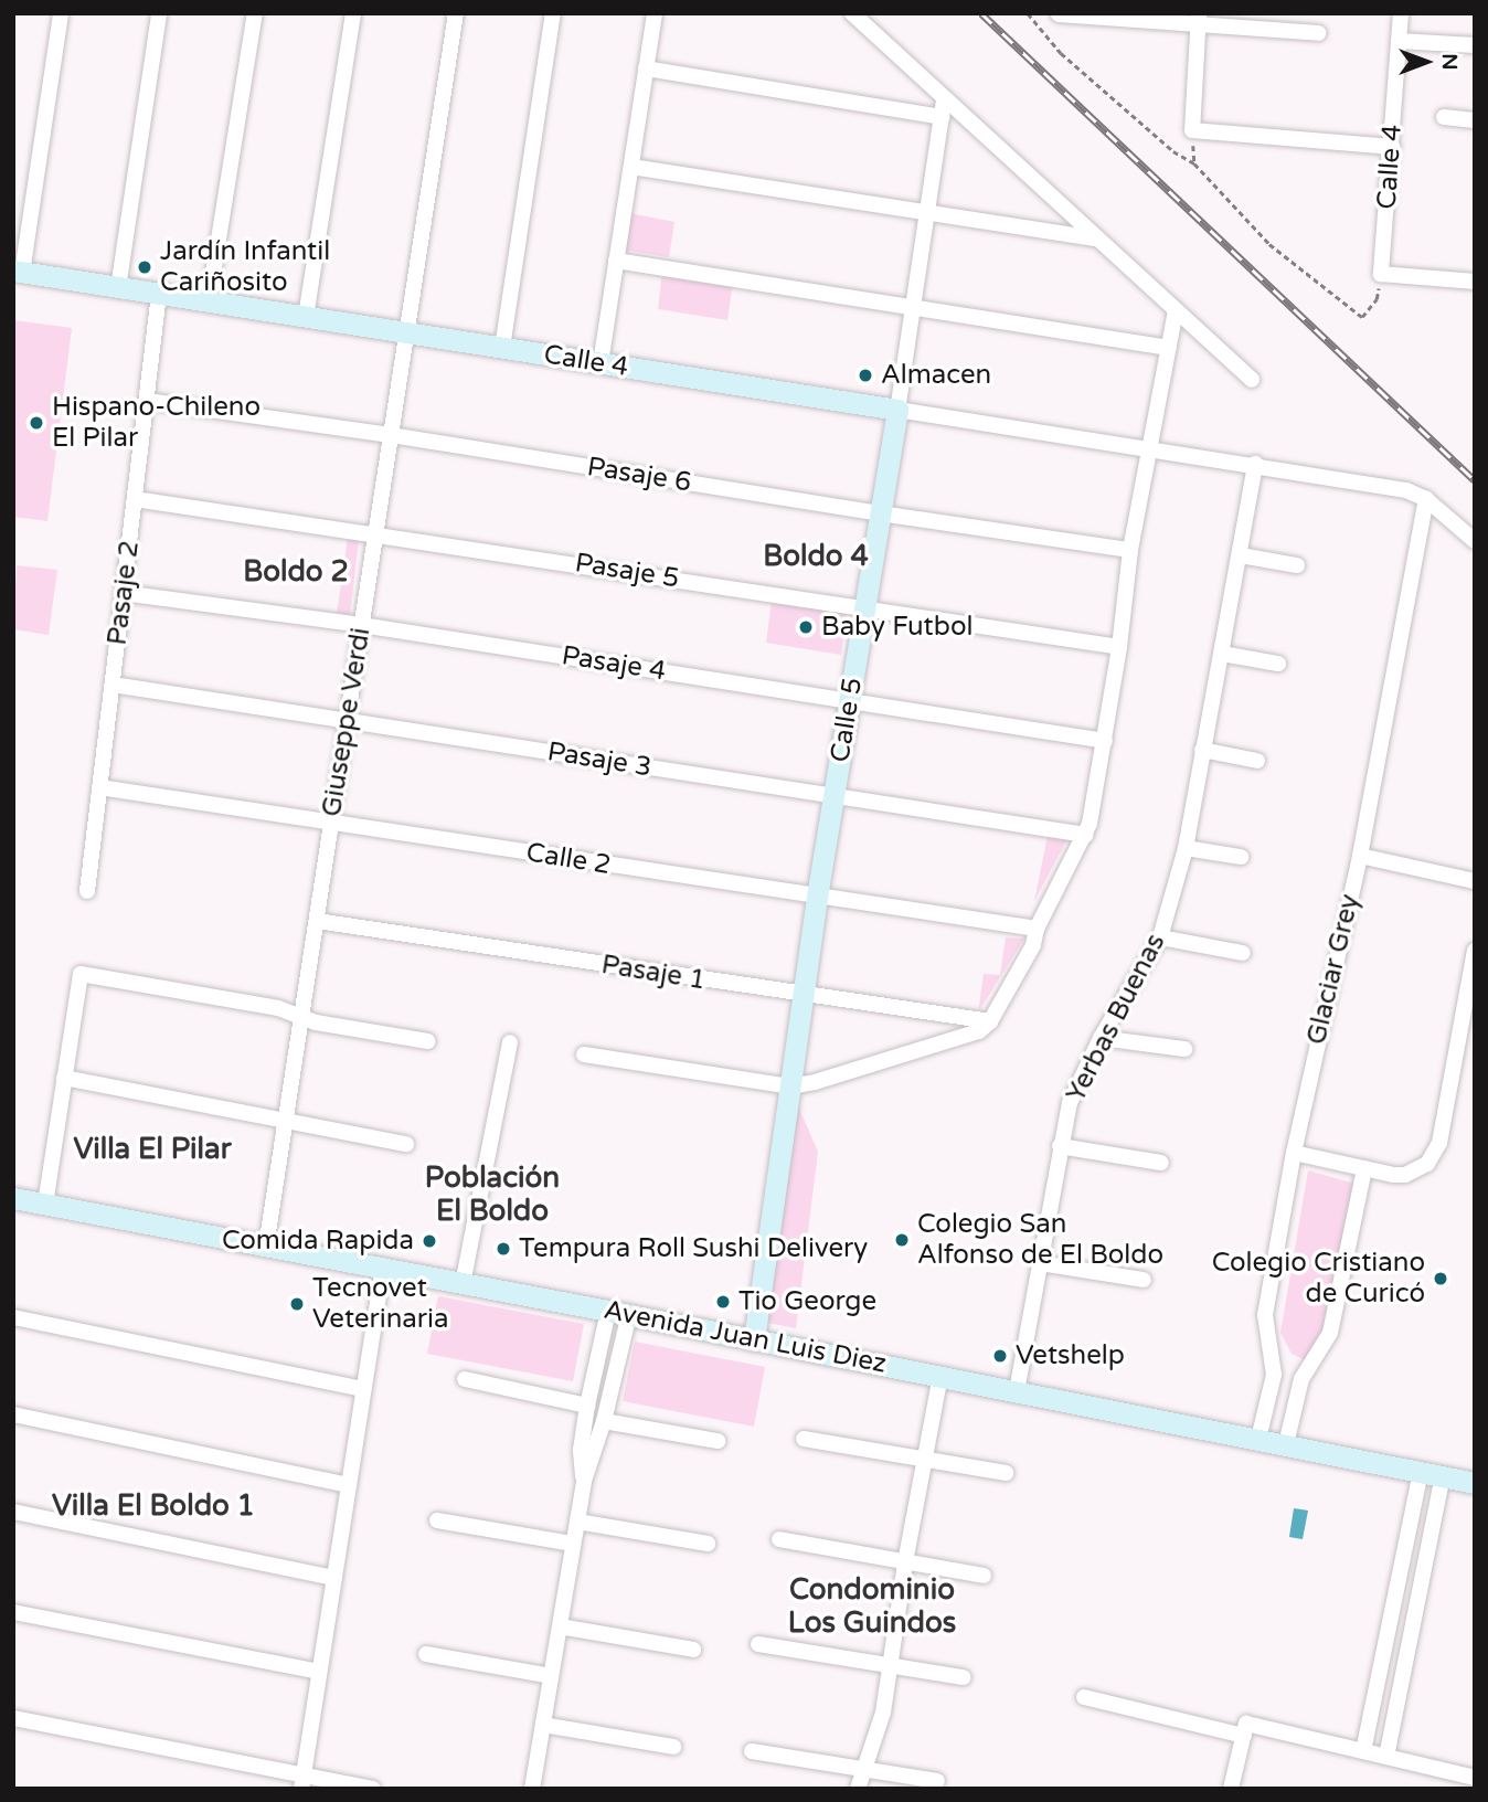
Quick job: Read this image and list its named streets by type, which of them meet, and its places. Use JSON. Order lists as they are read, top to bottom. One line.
{"streets":{"street":["Calle 4","Pasaje 6","Pasaje 5","Pasaje 2","Pasaje 4","Calle 5","Giuseppe Verdi","Pasaje 3","Calle 2","Glaciar Grey","Pasaje 1","Yerbas Buenas","Avenida Juan Luis Diez"]},"crossings":[["Calle 4","Pasaje 2"],["Calle 4","Calle 5"],["Calle 4","Giuseppe Verdi"],["Calle 4","Glaciar Grey"],["Calle 4","Yerbas Buenas"],["Pasaje 6","Pasaje 2"],["Pasaje 6","Calle 5"],["Pasaje 6","Giuseppe Verdi"],["Pasaje 5","Pasaje 2"],["Pasaje 5","Calle 5"],["Pasaje 5","Giuseppe Verdi"],["Pasaje 2","Pasaje 4"],["Pasaje 2","Pasaje 3"],["Pasaje 2","Calle 2"],["Pasaje 4","Calle 5"],["Pasaje 4","Giuseppe Verdi"],["Calle 5","Pasaje 3"],["Calle 5","Calle 2"],["Calle 5","Pasaje 1"],["Calle 5","Avenida Juan Luis Diez"],["Giuseppe Verdi","Pasaje 3"],["Giuseppe Verdi","Calle 2"],["Giuseppe Verdi","Pasaje 1"],["Giuseppe Verdi","Avenida Juan Luis Diez"],["Glaciar Grey","Avenida Juan Luis Diez"],["Yerbas Buenas","Avenida Juan Luis Diez"]],"districts":["Boldo 4","Boldo 2","Villa El Pilar","Población El Boldo","Villa El Boldo 1","Condominio Los Guindos"],"places":["Jardín Infantil Cariñosito","Almacen","Hispano-Chileno El Pilar","Baby Futbol","Colegio San Alfonso de El Boldo","Comida Rapida","Tempura Roll Sushi Delivery","Colegio Cristiano de Curicó","Tio George","Tecnovet Veterinaria","Vetshelp"],"north":"right"}
